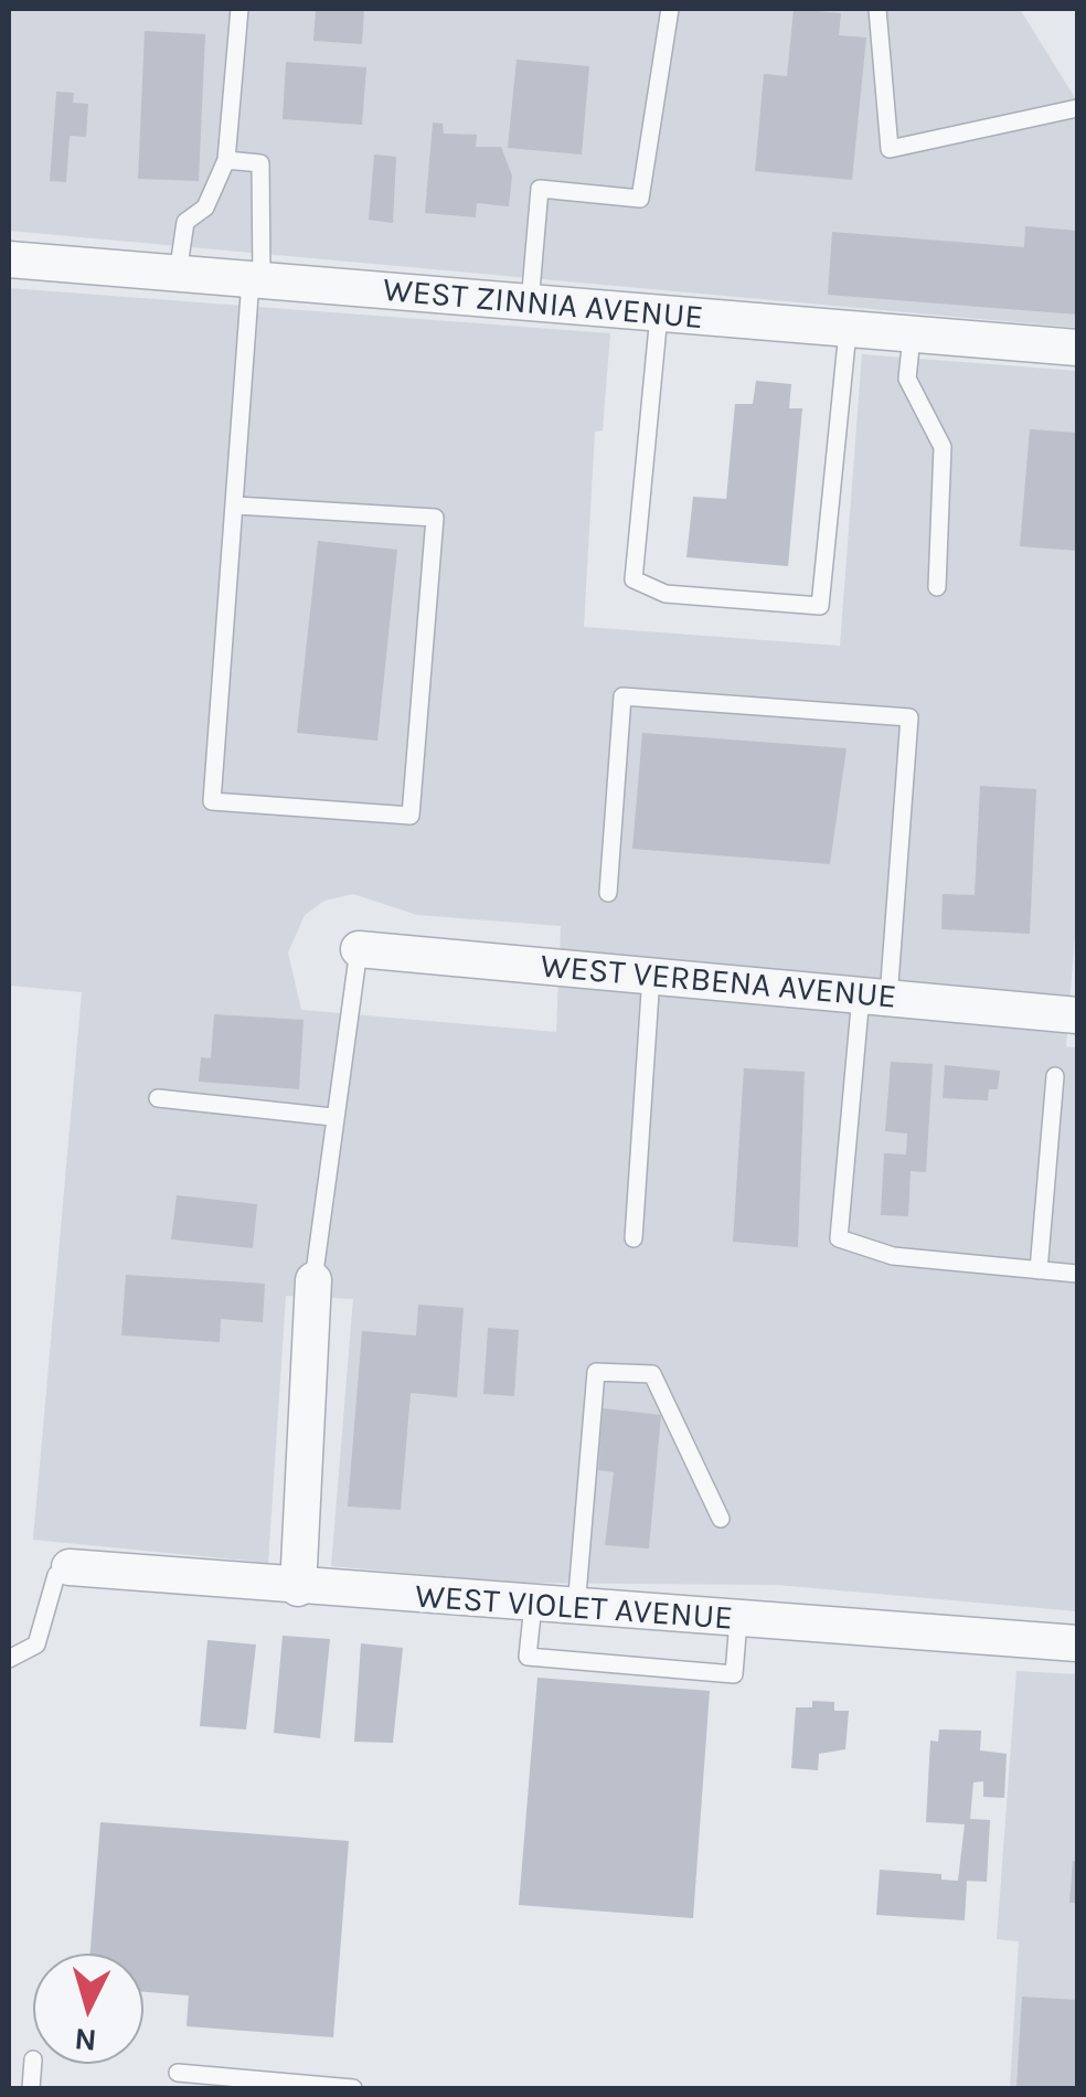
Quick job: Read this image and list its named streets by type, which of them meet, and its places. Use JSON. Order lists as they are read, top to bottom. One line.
{"streets":{"street":["WEST ZINNIA AVENUE","WEST VERBENA AVENUE","WEST VIOLET AVENUE"]},"north":"bottom"}
